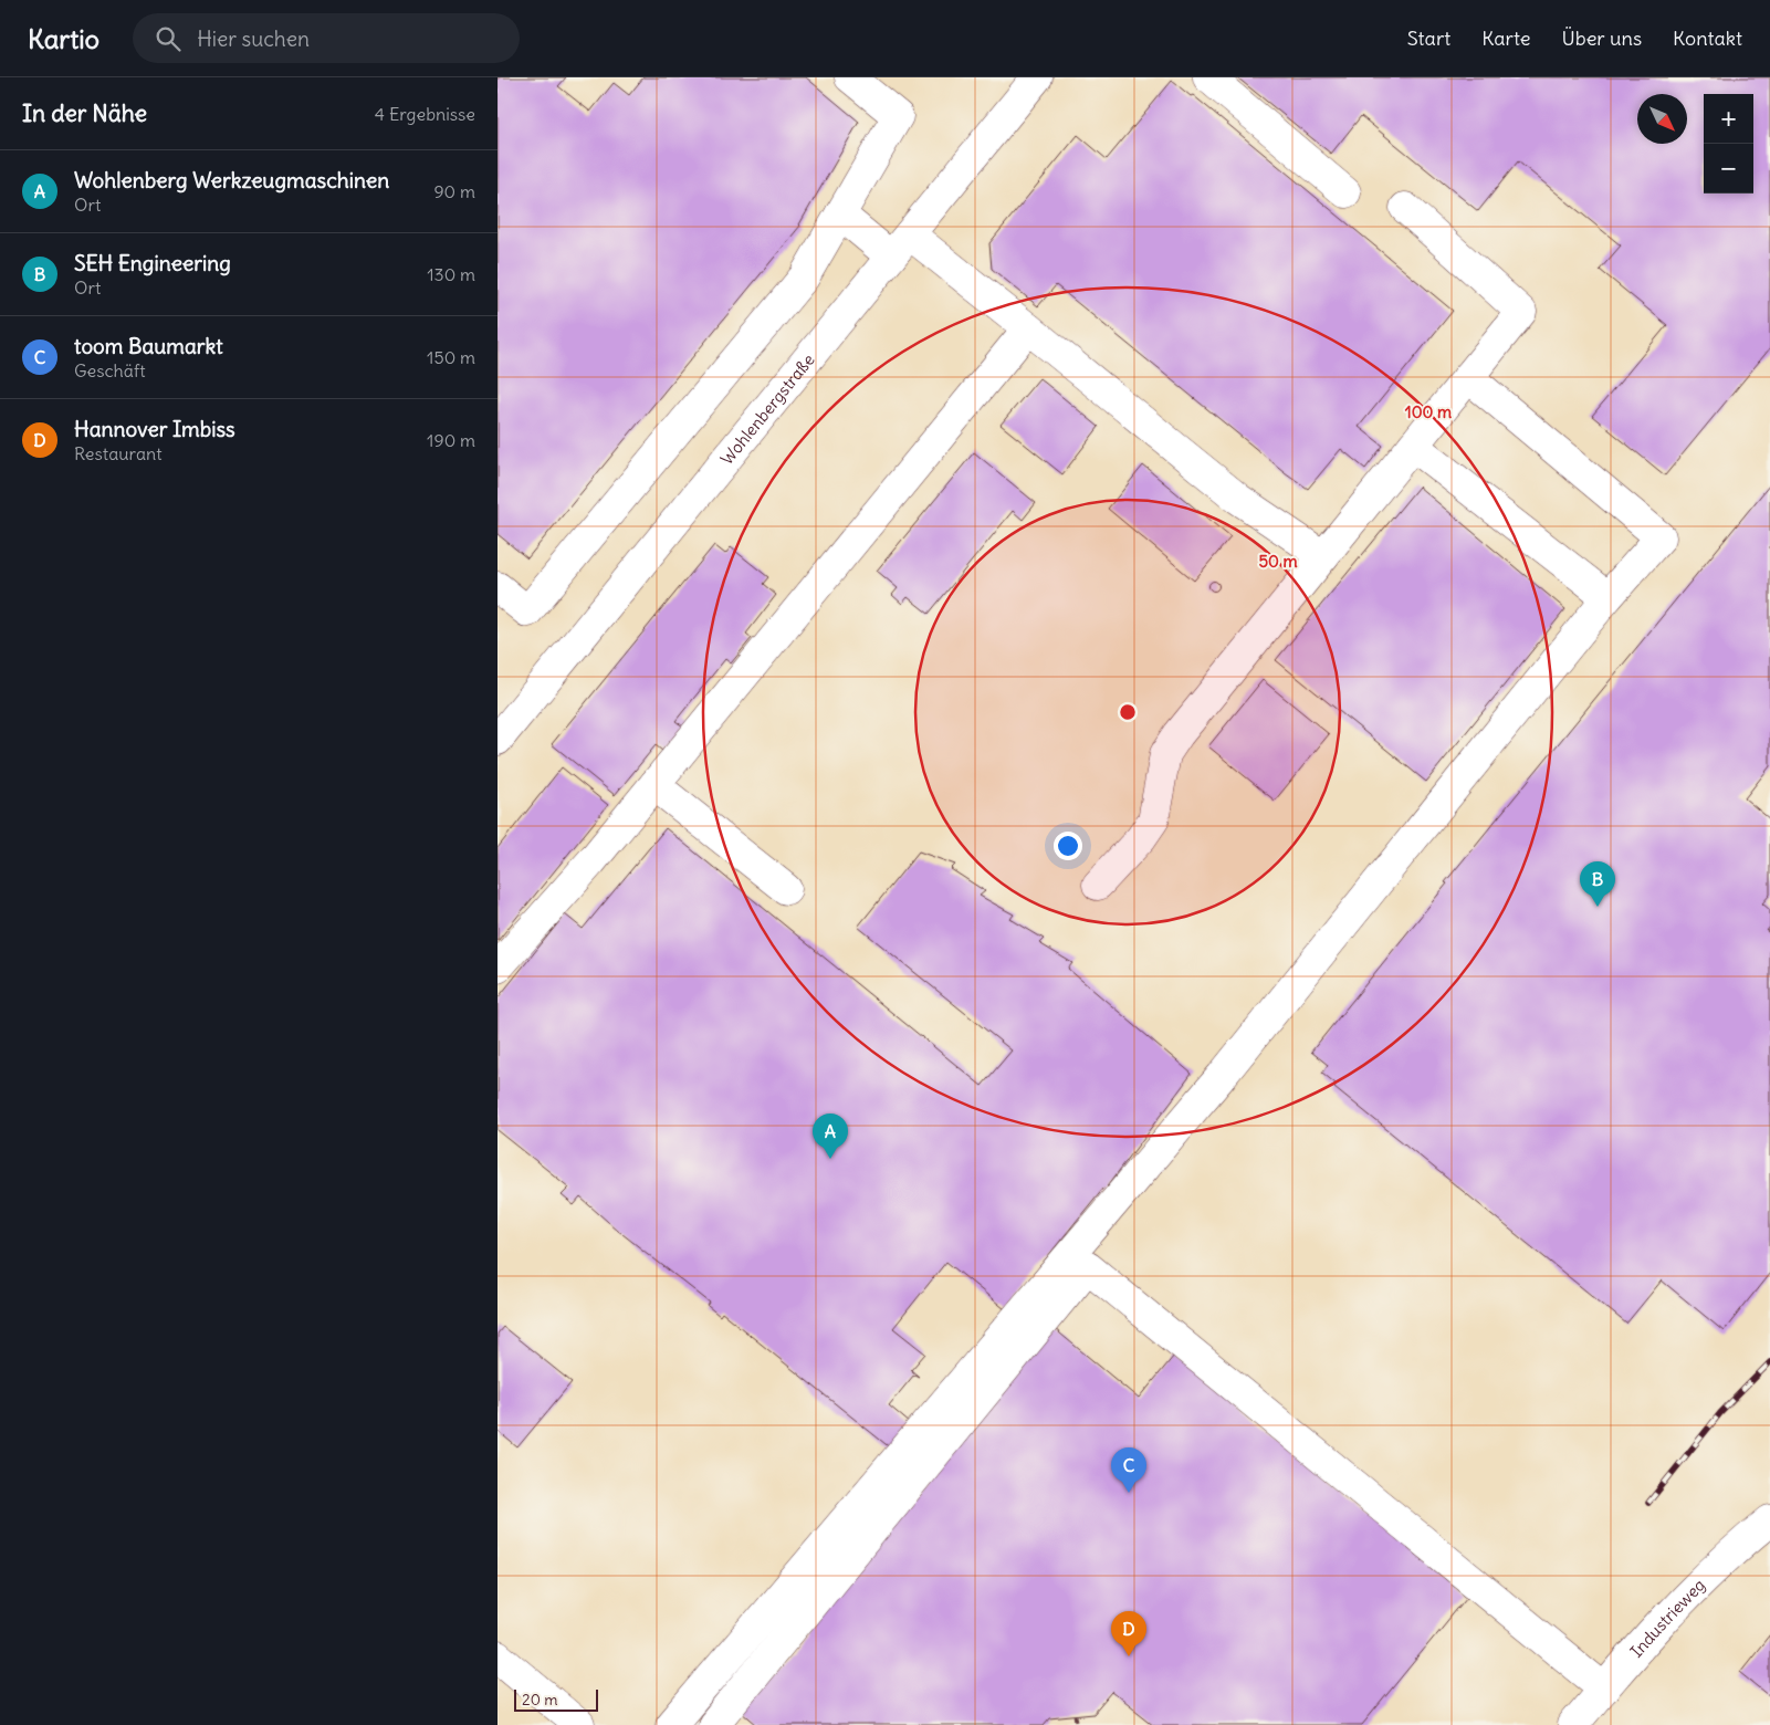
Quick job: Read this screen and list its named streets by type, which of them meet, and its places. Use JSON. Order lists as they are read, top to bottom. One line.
{"streets":{"street":["Wohlenbergstraße","Industrieweg"]},"scale_bar":"20 m","north":"bottom right","page":{"header":"Kartio","search":"Hier suchen","nav":["Start","Karte","Über uns","Kontakt"],"heading":["In der Nähe","4 Ergebnisse"],"map_buttons":["+","−"],"list":[{"mark":"A","name":"Wohlenberg Werkzeugmaschinen","note":"Ort","value":"90 m"},{"mark":"B","name":"SEH Engineering","note":"Ort","value":"130 m"},{"mark":"C","name":"toom Baumarkt","note":"Geschäft","value":"150 m"},{"mark":"D","name":"Hannover Imbiss","note":"Restaurant","value":"190 m"}],"pins":["B","A","C","D"],"scale":"20 m"},"rings":["100 m","50 m"]}
